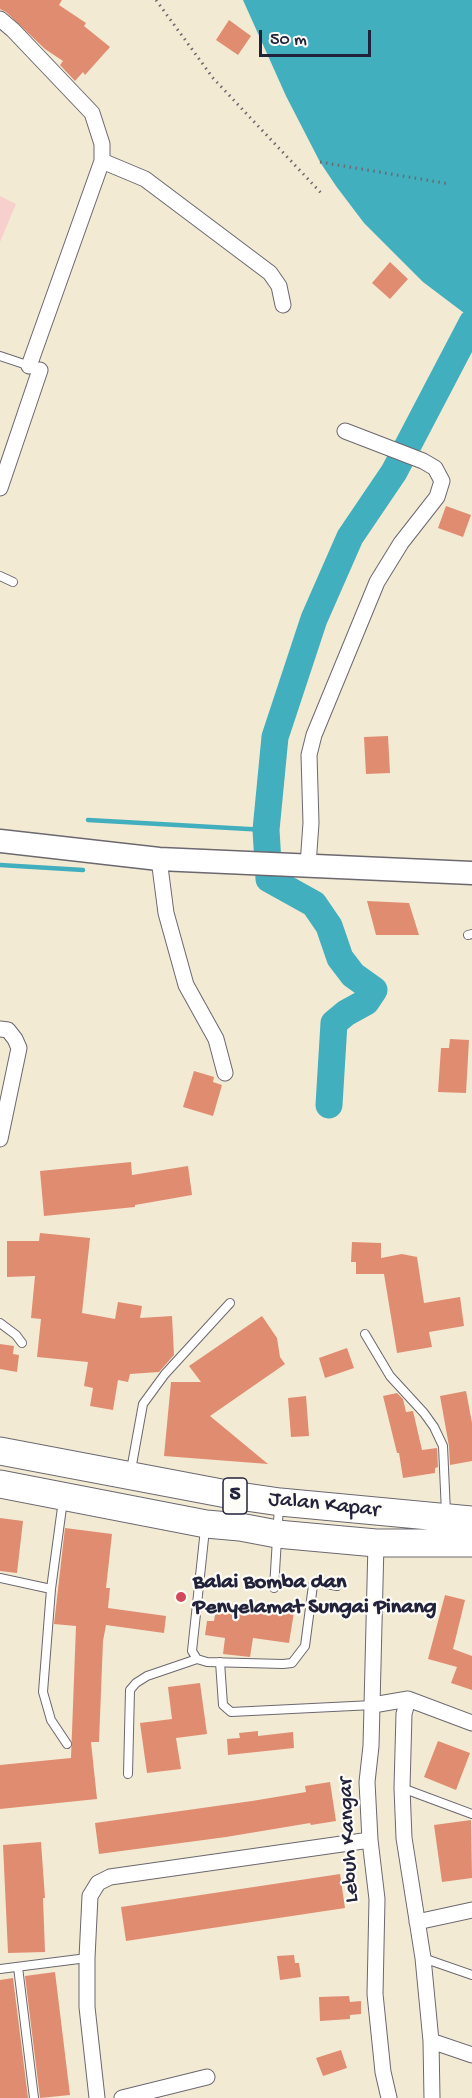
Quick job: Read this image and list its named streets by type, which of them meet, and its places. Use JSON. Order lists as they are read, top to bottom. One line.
{"streets":{"highway":["5","Jalan Kapar"],"street":["Lebuh Kangar"]},"crossings":[["Jalan Kapar","Lebuh Kangar"]],"places":["Balai Bomba dan Penyelamat Sungai Pinang"],"scale_bar":"50 m"}
